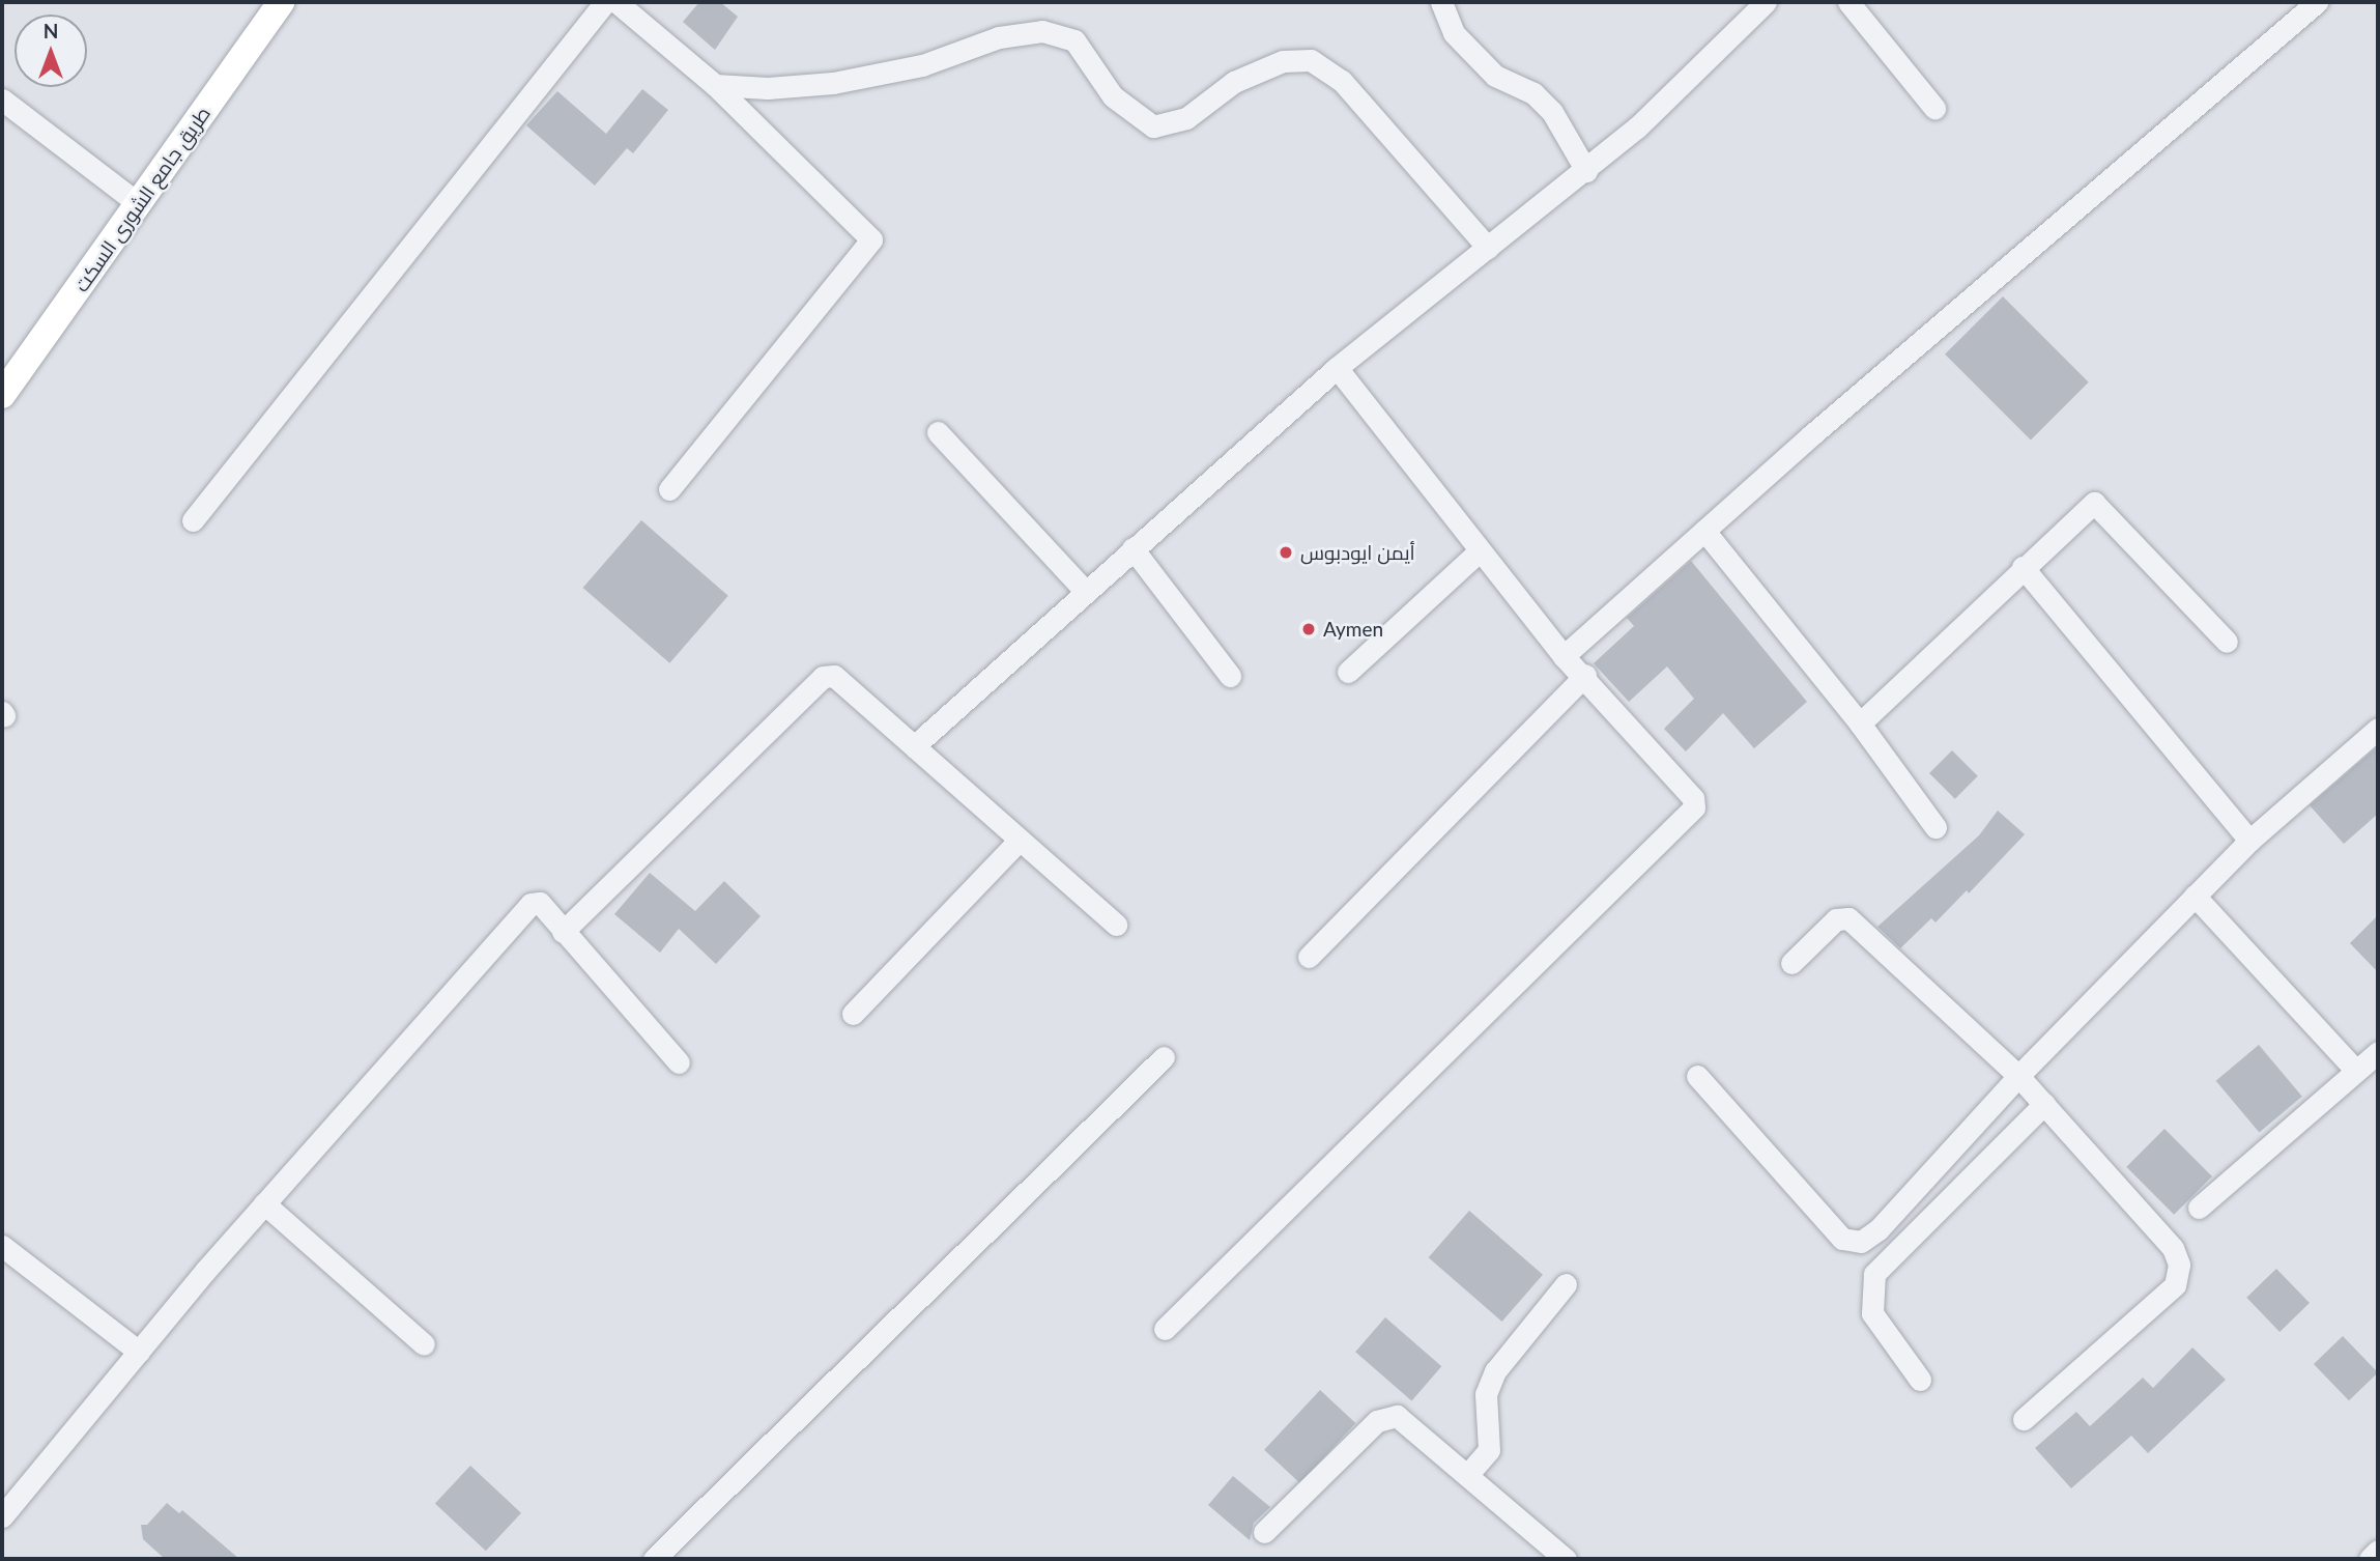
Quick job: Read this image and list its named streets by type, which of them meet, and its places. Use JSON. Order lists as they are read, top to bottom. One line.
{"streets":{"main road":["طريق جامع الشورى السكت"]},"places":["أيمن ايودبوس","Aymen"],"north":"top"}
